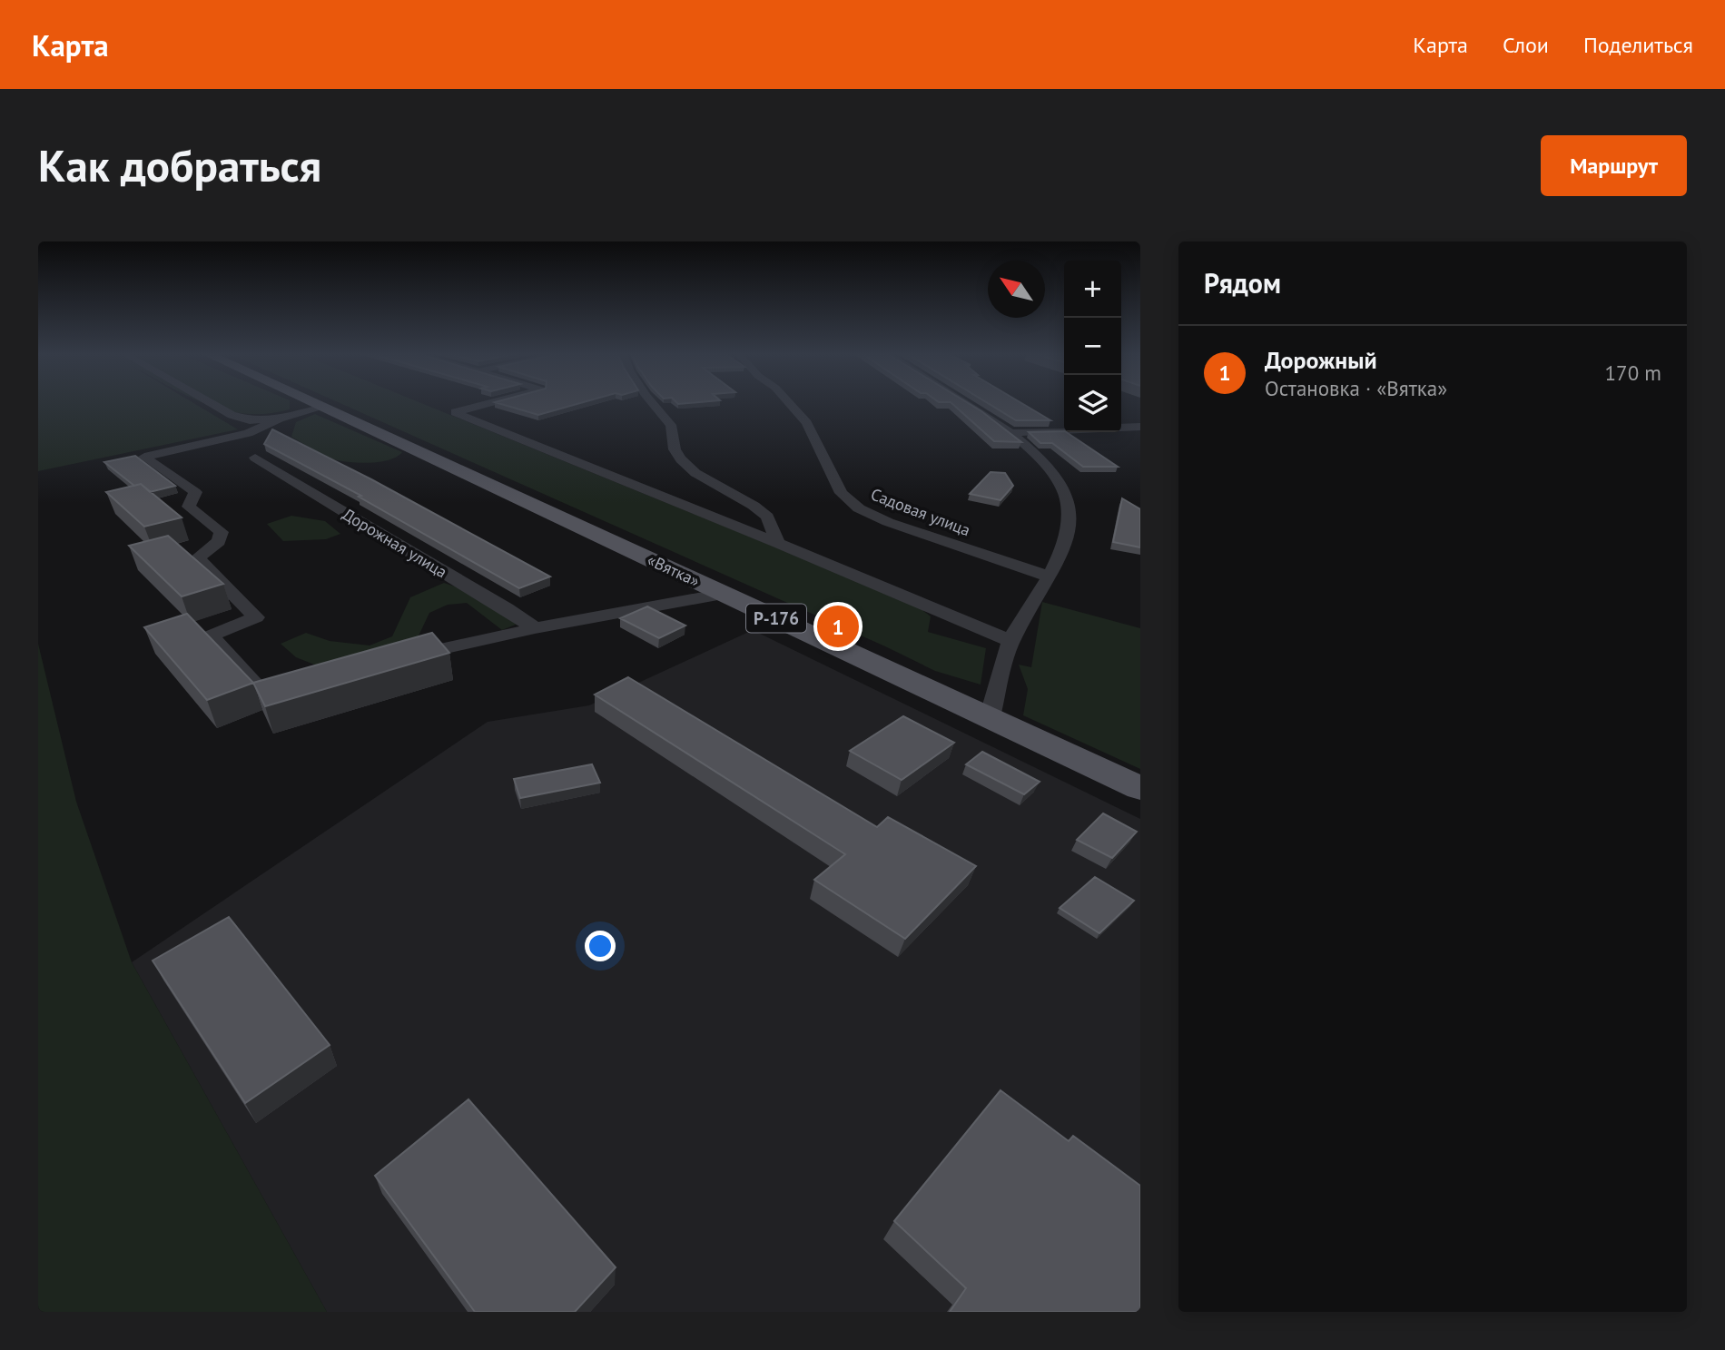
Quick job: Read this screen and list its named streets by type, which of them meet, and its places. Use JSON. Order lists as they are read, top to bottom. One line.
{"streets":{"main road":["«Вятка»","Р-176"],"street":["Садовая улица","Дорожная улица"]},"north":"top left","page":{"header":"Карта","nav":["Карта","Слои","Поделиться"],"buttons":"Маршрут","title":"Как добраться","heading":"Рядом","map_buttons":["+","−"],"list":[{"mark":"1","name":"Дорожный","note":"Остановка · «Вятка»","value":"170 m"}],"pins":"1"}}
